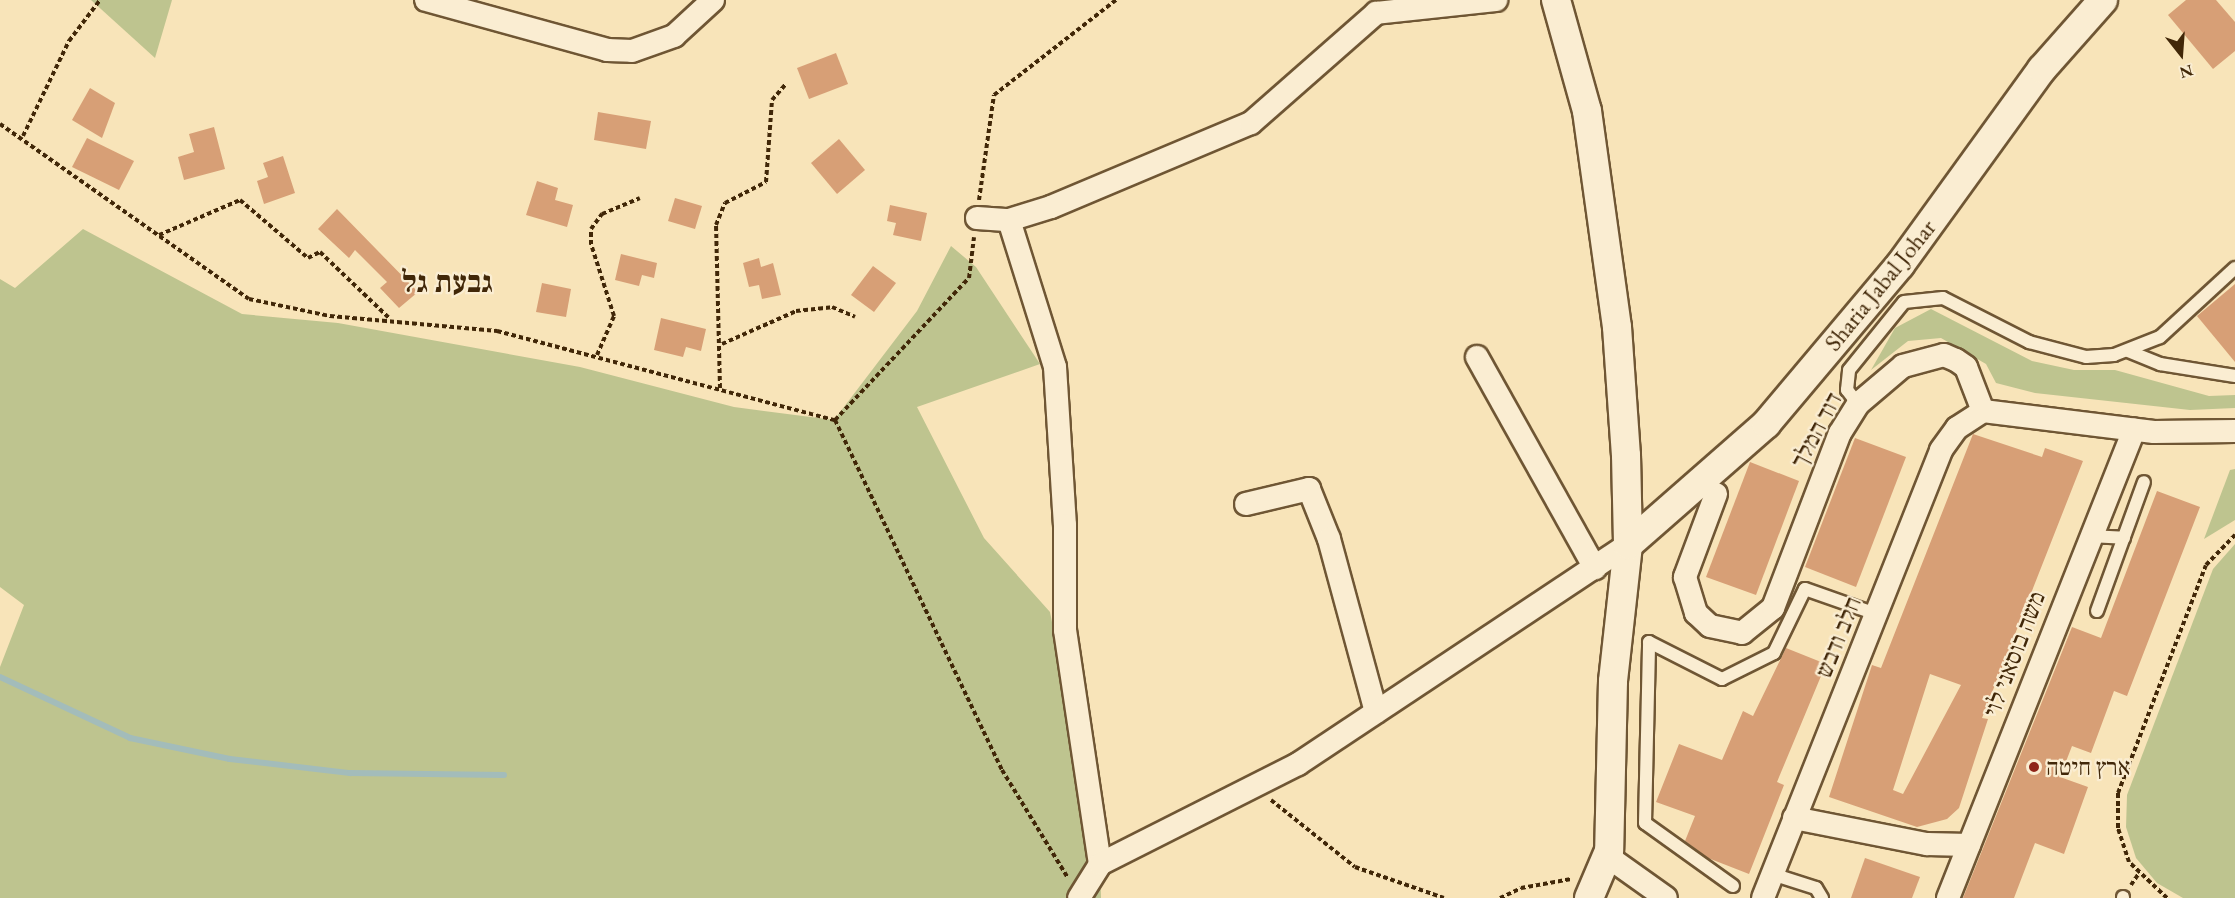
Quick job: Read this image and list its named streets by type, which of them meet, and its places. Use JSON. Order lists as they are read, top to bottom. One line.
{"streets":{"street":["Sharia Jabal Johar","דוד המלך","חלב ודבש","משה בוסאני לוי"]},"crossings":[["דוד המלך","חלב ודבש"]],"districts":["גבעת גל"],"places":["ארץ חיטה"],"north":"bottom"}
